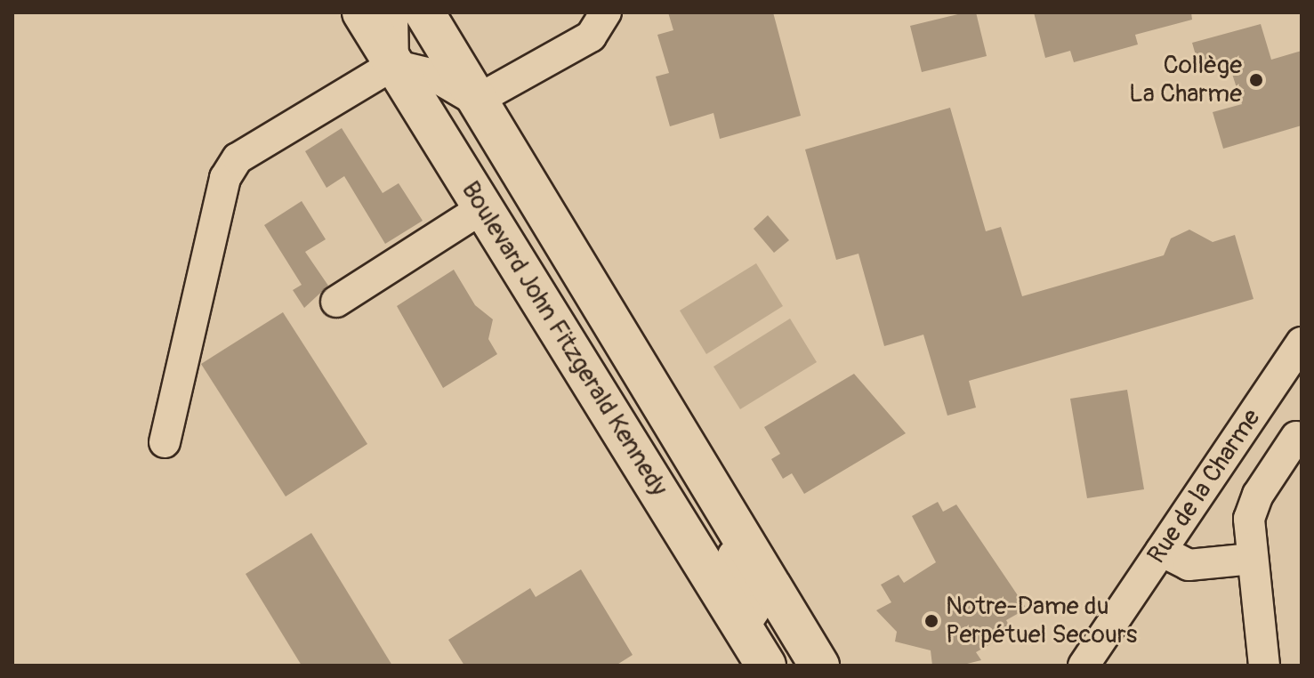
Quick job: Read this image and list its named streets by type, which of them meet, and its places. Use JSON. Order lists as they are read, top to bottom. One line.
{"streets":{"main road":["Boulevard John Fitzgerald Kennedy"],"street":["Rue de la Charme"]},"places":["Collège La Charme","Notre-Dame du Perpétuel Secours"]}
